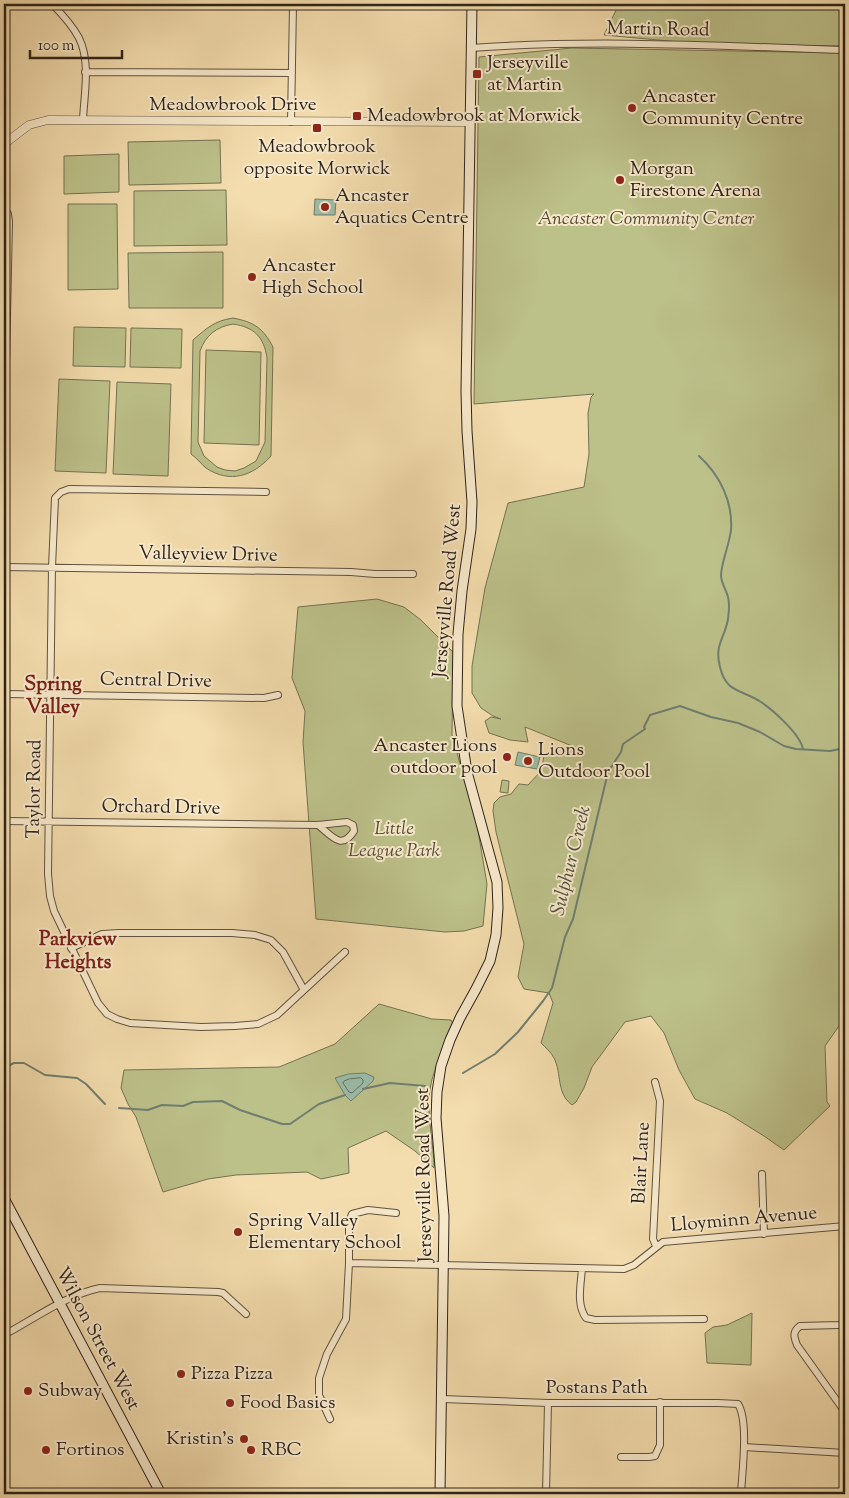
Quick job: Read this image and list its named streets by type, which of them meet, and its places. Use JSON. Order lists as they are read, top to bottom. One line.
{"streets":{"main road":["Jerseyville Road West","Wilson Street West"],"street":["Martin Road","Meadowbrook Drive","Valleyview Drive","Central Drive","Taylor Road","Orchard Drive","Blair Lane","Lloyminn Avenue","Postans Path"]},"crossings":[["Martin Road","Jerseyville Road West"],["Meadowbrook Drive","Jerseyville Road West"],["Valleyview Drive","Taylor Road"],["Jerseyville Road West","Lloyminn Avenue"],["Jerseyville Road West","Postans Path"],["Central Drive","Taylor Road"],["Taylor Road","Orchard Drive"],["Blair Lane","Lloyminn Avenue"]],"districts":["Spring Valley","Parkview Heights"],"water":["Sulphur Creek"],"parks":["Ancaster Community Center","Little League Park"],"places":{"transit":["Jerseyville at Martin","Meadowbrook at Morwick","Meadowbrook opposite Morwick"],"other":["Ancaster Community Centre","Morgan Firestone Arena","Ancaster Aquatics Centre","Ancaster High School","Ancaster Lions outdoor pool","Lions Outdoor Pool","Spring Valley Elementary School","Pizza Pizza","Subway","Food Basics","Kristin’s","Fortinos","RBC"]},"scale_bar":"100 m"}
